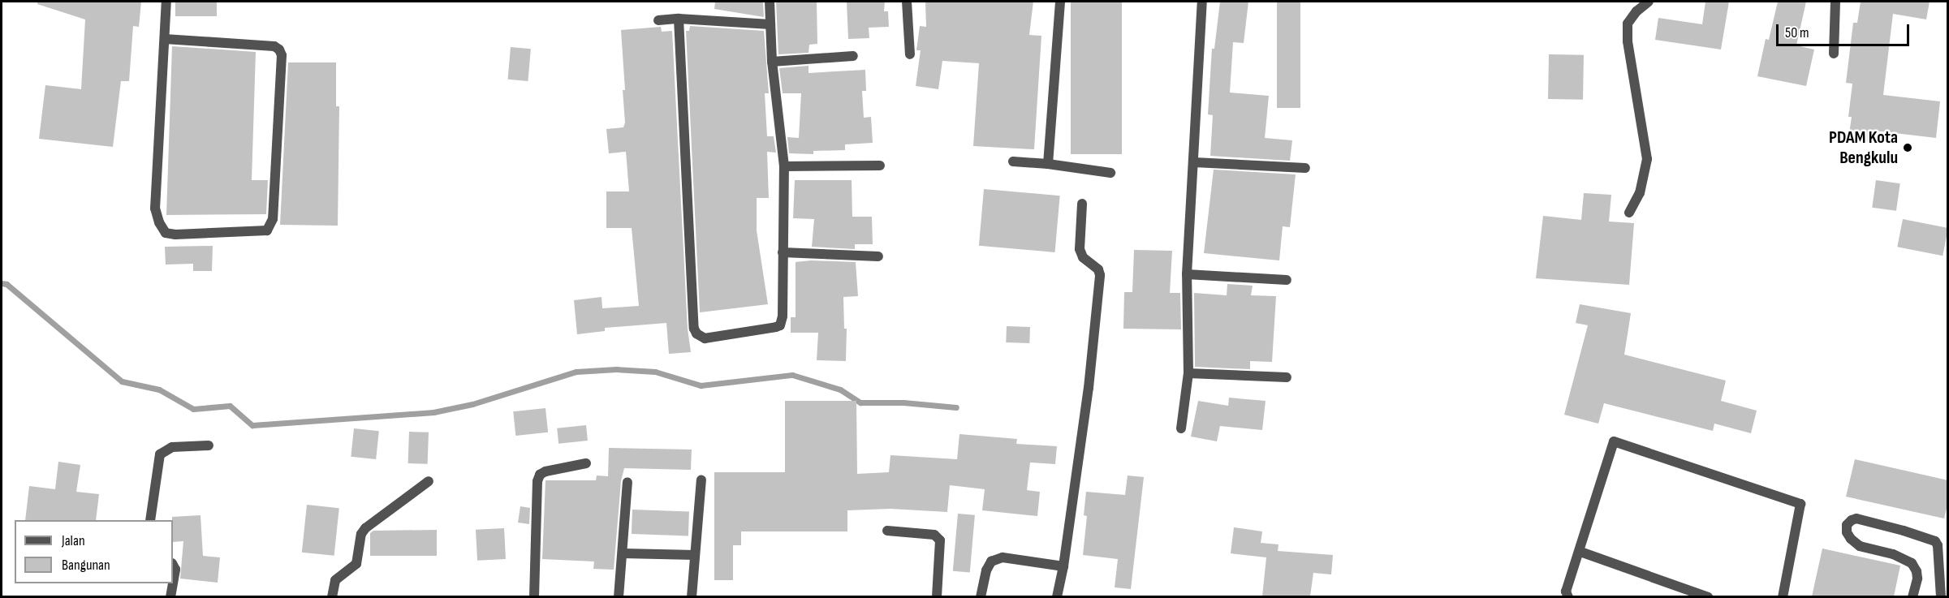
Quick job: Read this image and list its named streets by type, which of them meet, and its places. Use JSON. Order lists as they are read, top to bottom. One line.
{"places":["PDAM Kota Bengkulu"],"legend":["Jalan","Bangunan"],"scale_bar":"50 m"}
